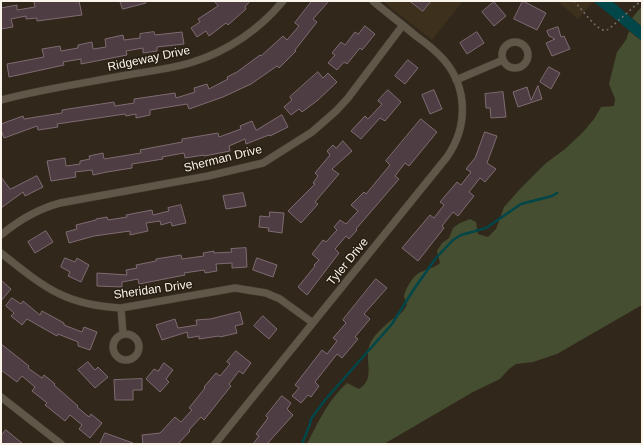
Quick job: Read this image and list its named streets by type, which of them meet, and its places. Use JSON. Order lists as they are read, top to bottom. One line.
{"streets":{"street":["Ridgeway Drive","Sherman Drive","Tyler Drive","Sheridan Drive"]},"crossings":[["Sherman Drive","Tyler Drive"],["Tyler Drive","Sheridan Drive"]]}
